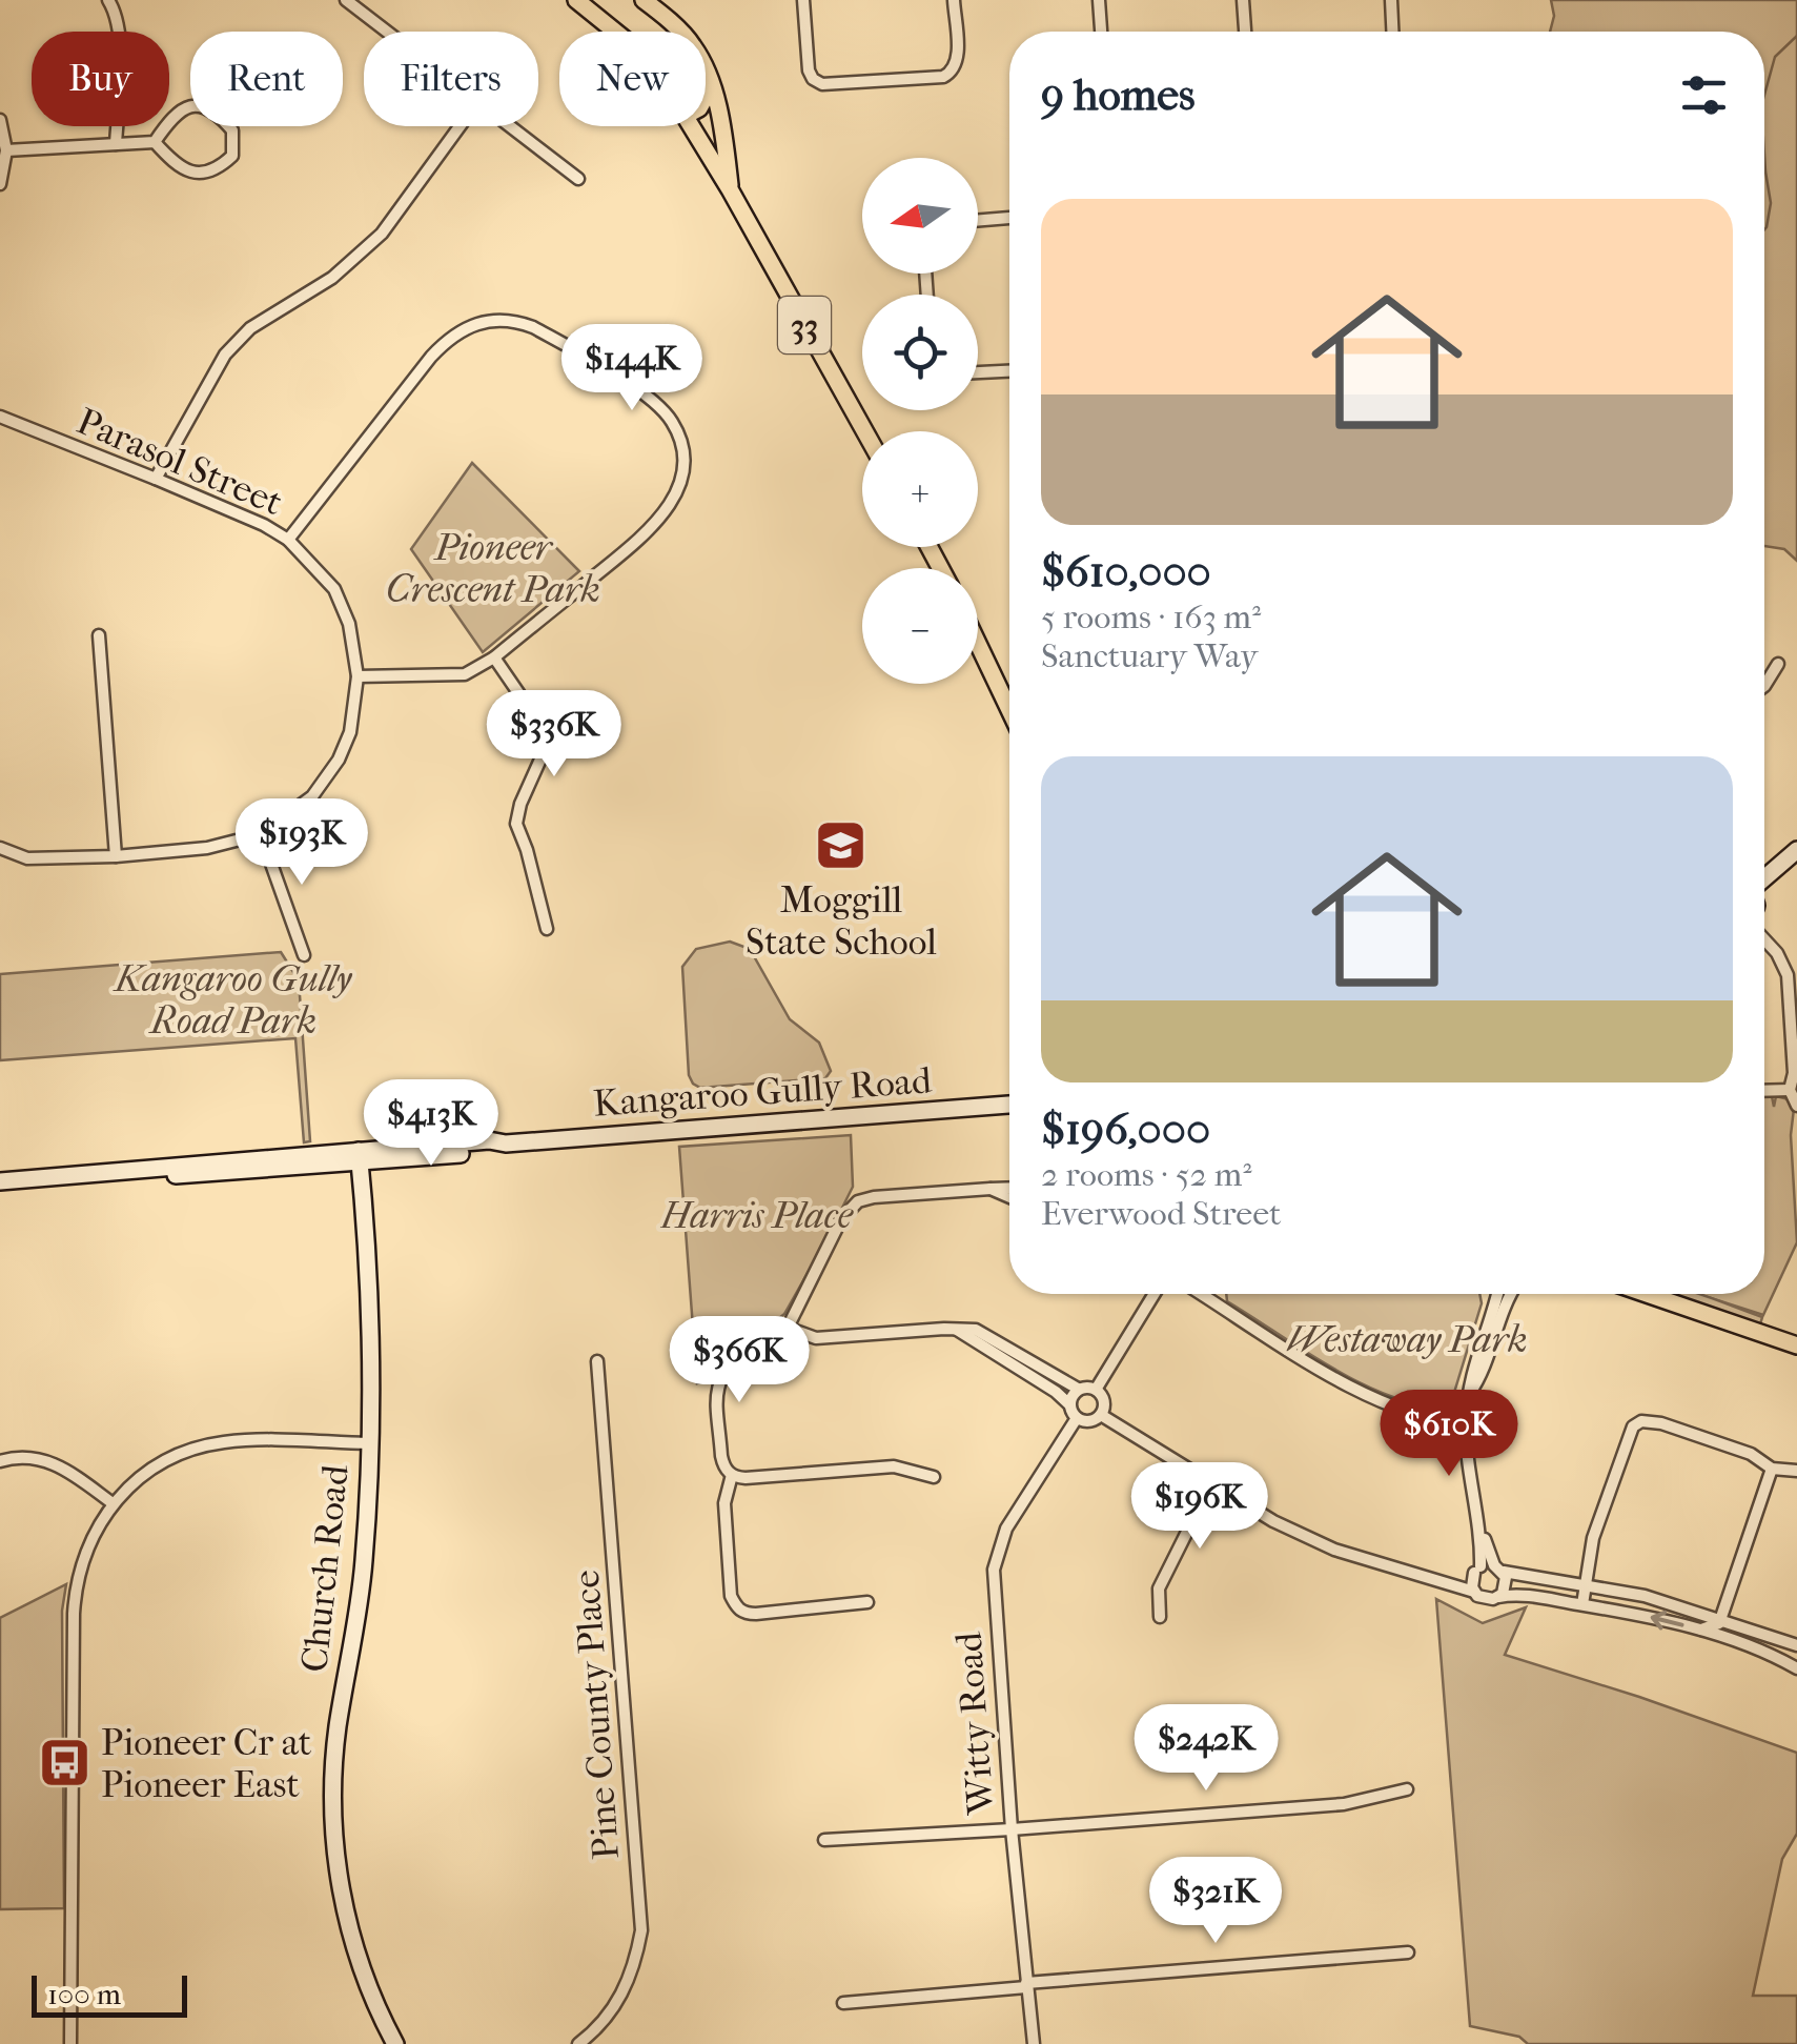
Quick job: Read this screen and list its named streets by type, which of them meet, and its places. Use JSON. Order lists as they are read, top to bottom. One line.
{"streets":{"main road":["33","Kangaroo Gully Road","Church Road"],"street":["Parasol Street","Pine County Place","Witty Road"]},"crossings":[["Kangaroo Gully Road","Church Road"]],"parks":["Pioneer Crescent Park","Kangaroo Gully Road Park","Harris Place","Westaway Park"],"places":{"school or university":["Moggill State School"],"bus stop":["Pioneer Cr at Pioneer East"]},"scale_bar":"100 m","north":"left","page":{"chip":["Buy","Rent","Filters","New"],"heading":"9 homes","map_buttons":["+","−"],"list":[{"name":"$610,000","note":"5 rooms · 163 m² · Sanctuary Way"},{"name":"$196,000","note":"2 rooms · 52 m² · Everwood Street"}],"price":["$144K","$336K","$193K","$413K","$366K","$610K","$196K","$242K","$321K"],"scale":"100 m"}}
